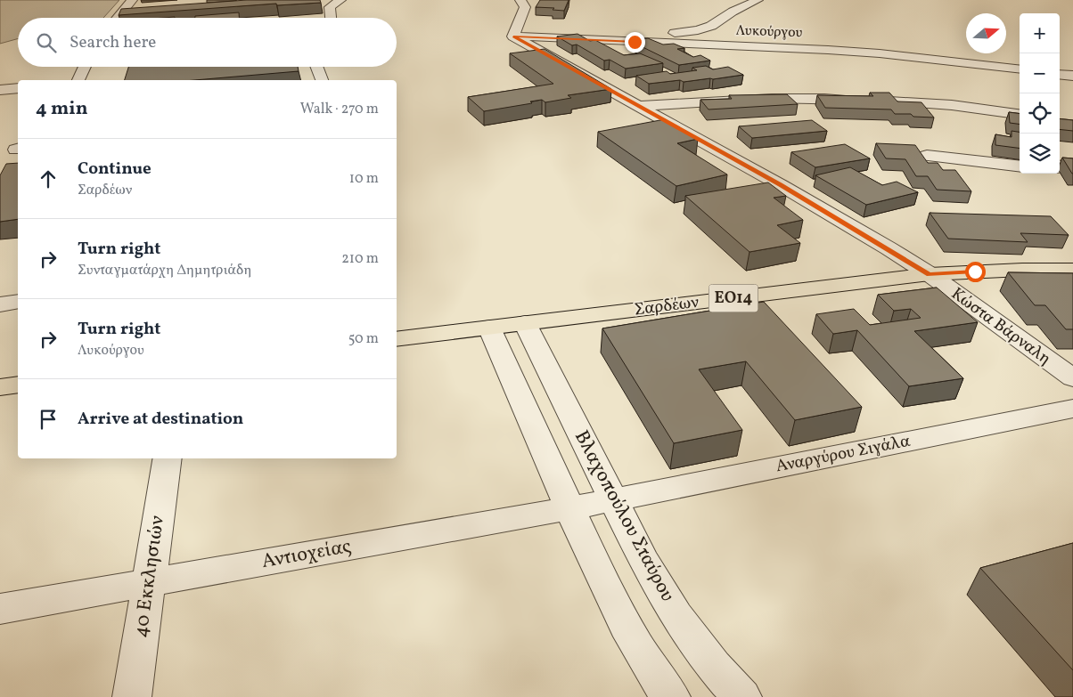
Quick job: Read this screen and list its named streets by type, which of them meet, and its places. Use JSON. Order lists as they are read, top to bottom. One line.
{"streets":{"main road":["ΕΟ14","Σαρδέων"],"street":["Λυκούργου","Κώστα Βάρναλη","Αναργύρου Σιγάλα","Βλαχοπούλου Σταύρου","Αντιοχείας","40 Εκκλησιών"]},"crossings":[["Λυκούργου","Κώστα Βάρναλη"],["Σαρδέων","Κώστα Βάρναλη"],["Σαρδέων","Βλαχοπούλου Σταύρου"],["Αναργύρου Σιγάλα","Βλαχοπούλου Σταύρου"],["Αναργύρου Σιγάλα","Αντιοχείας"],["Βλαχοπούλου Σταύρου","Αντιοχείας"],["Αντιοχείας","40 Εκκλησιών"]],"north":"right","page":{"map_buttons":["+","−"],"search":"Search here","heading":["4 min","Walk · 270 m"],"list":[["Continue","Σαρδέων","10 m"],["Turn right","Συνταγματάρχη Δημητριάδη","210 m"],["Turn right","Λυκούργου","50 m"],"Arrive at destination"]}}
